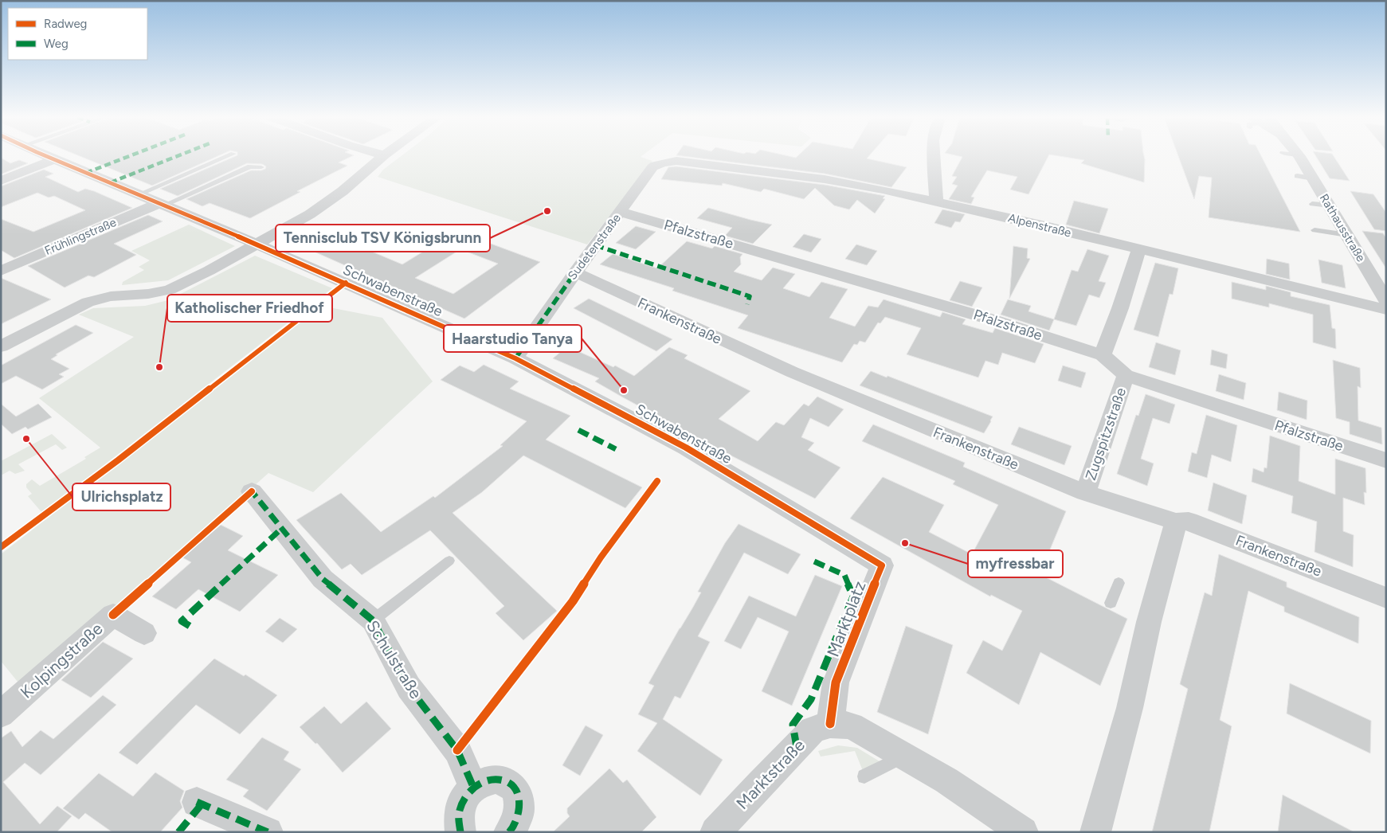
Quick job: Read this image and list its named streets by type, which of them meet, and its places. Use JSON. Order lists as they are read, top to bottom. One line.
{"streets":{"street":["Alpenstraße","Rathausstraße","Pfalzstraße","Frühlingstraße","Sudetenstraße","Schwabenstraße","Frankenstraße","Zugspitzstraße","Marktplatz","Schulstraße","Kolpingstraße","Marktstraße"]},"crossings":[["Alpenstraße","Sudetenstraße"],["Pfalzstraße","Sudetenstraße"],["Pfalzstraße","Zugspitzstraße"],["Frühlingstraße","Schwabenstraße"],["Sudetenstraße","Schwabenstraße"],["Sudetenstraße","Frankenstraße"],["Schwabenstraße","Marktplatz"],["Frankenstraße","Zugspitzstraße"],["Marktplatz","Marktstraße"]],"places":["Tennisclub TSV Königsbrunn","Katholischer Friedhof","Haarstudio Tanya","Ulrichsplatz","myfressbar"],"legend":["Radweg","Weg"]}
